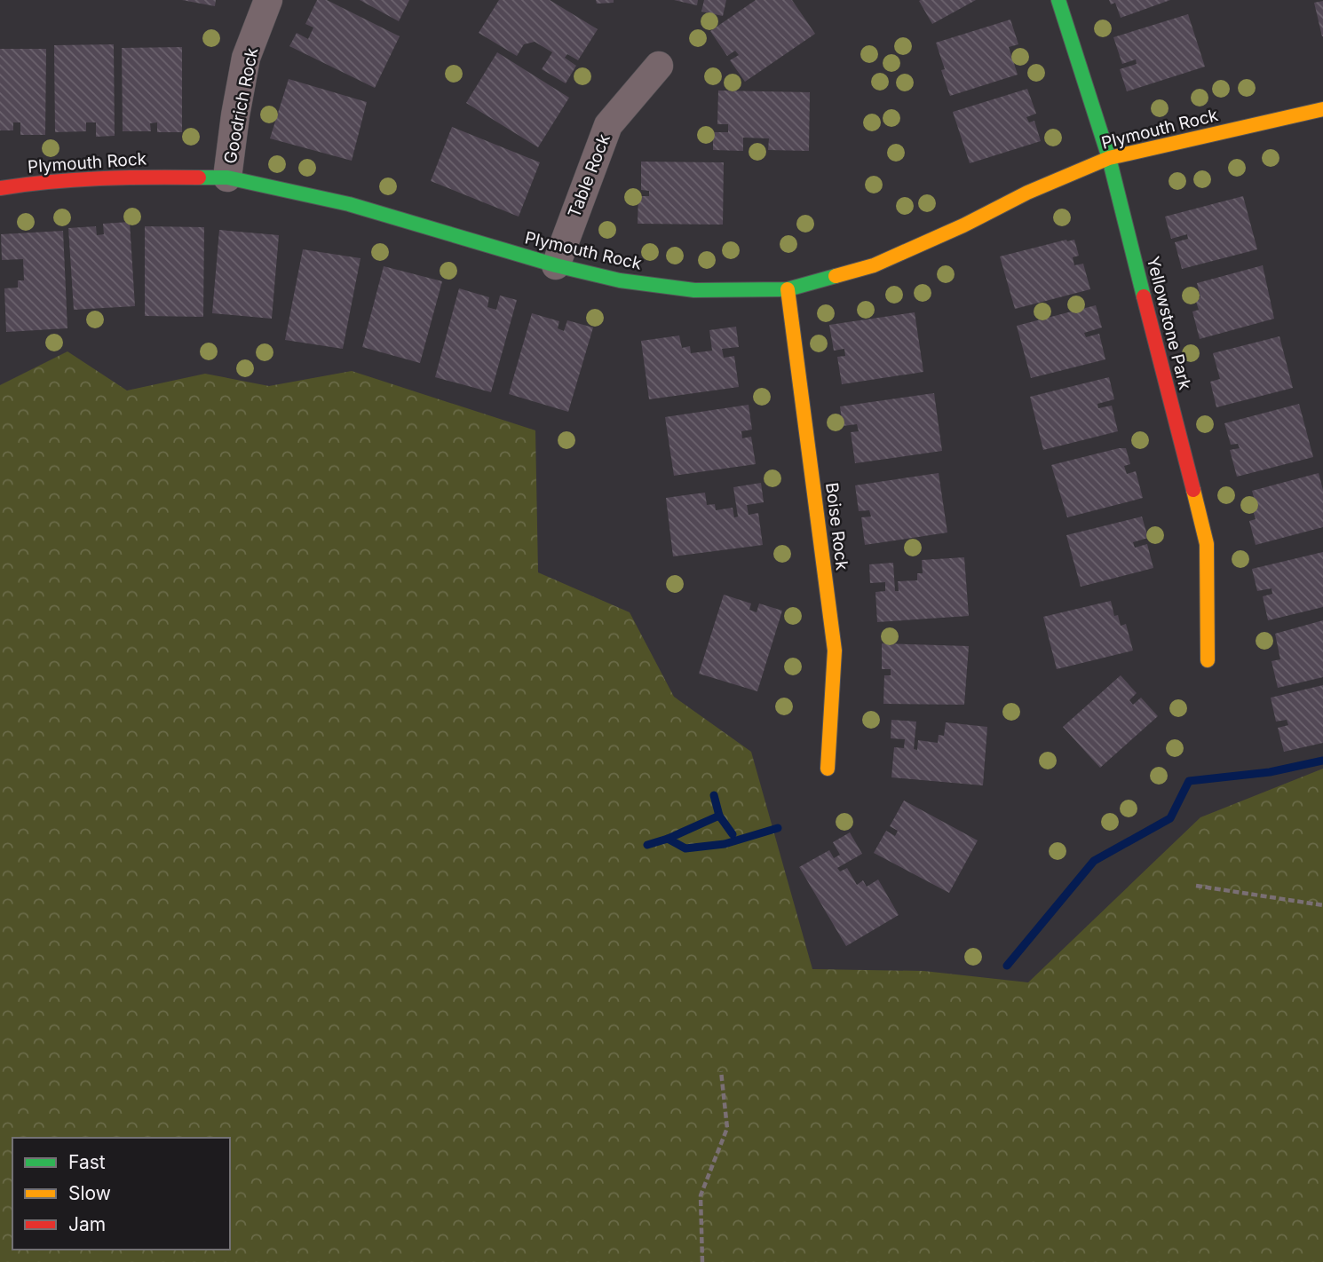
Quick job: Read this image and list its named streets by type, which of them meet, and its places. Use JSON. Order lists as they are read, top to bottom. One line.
{"streets":{"street":["Goodrich Rock","Plymouth Rock","Table Rock","Yellowstone Park","Boise Rock"]},"crossings":[["Goodrich Rock","Plymouth Rock"],["Plymouth Rock","Table Rock"],["Plymouth Rock","Yellowstone Park"],["Plymouth Rock","Boise Rock"]],"legend":["Fast","Slow","Jam"]}
